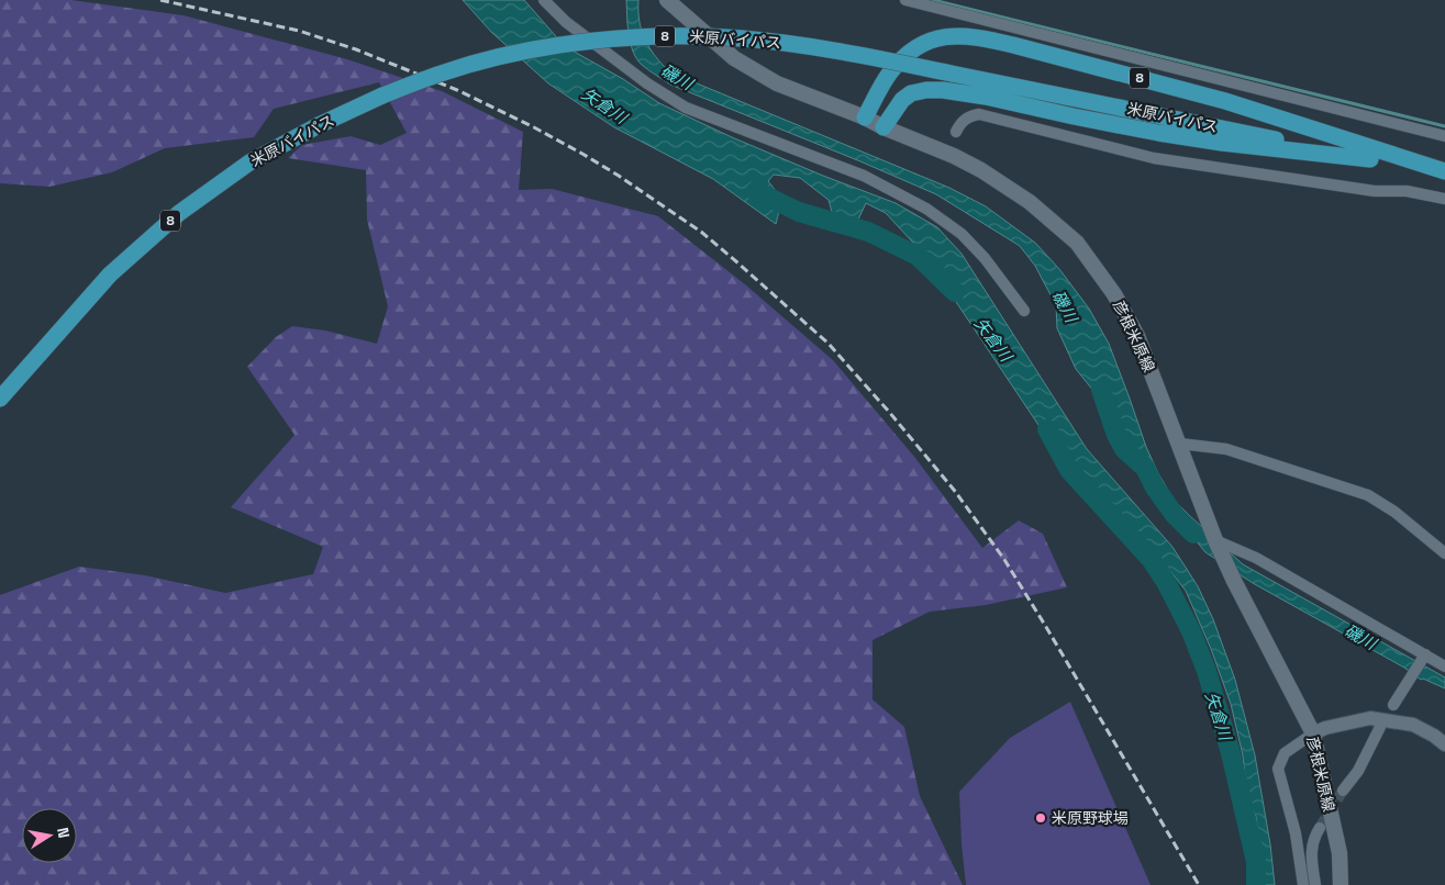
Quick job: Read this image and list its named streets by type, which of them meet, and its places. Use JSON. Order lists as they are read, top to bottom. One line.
{"streets":{"highway":["8","米原バイパス"],"main road":["彦根米原線"]},"crossings":[["8","米原バイパス"],["8","彦根米原線"]],"water":["磯川","矢倉川"],"places":["米原野球場"],"north":"right"}
